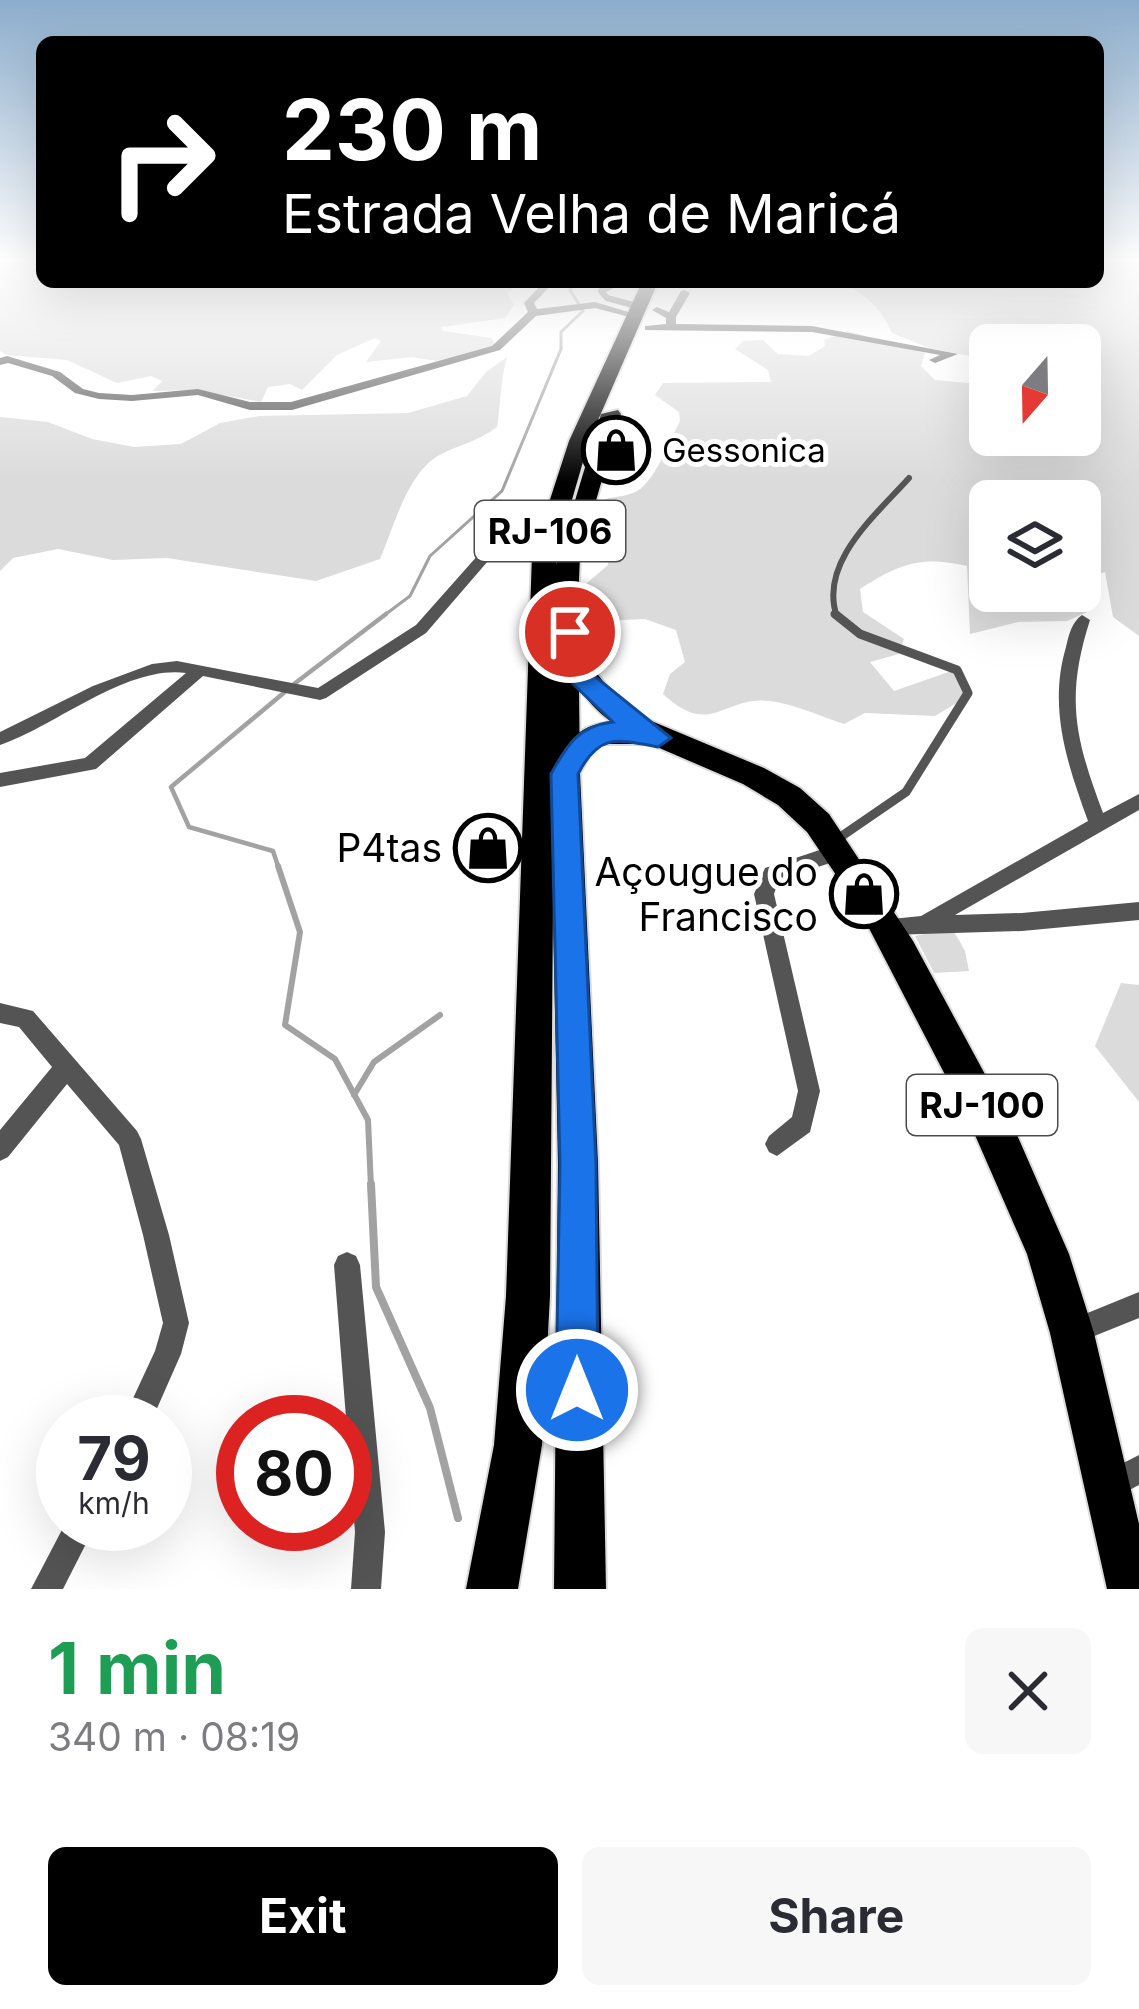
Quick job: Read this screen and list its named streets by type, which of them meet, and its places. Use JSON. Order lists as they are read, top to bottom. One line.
{"streets":{"main road":["RJ-106","RJ-100"]},"crossings":[["RJ-106","RJ-100"]],"places":{"shop":["Gessonica","P4tas","Açougue do Francisco"]},"north":"bottom","page":{"turn":["230 m","Estrada Velha de Maricá"],"speed":"79 km/h","limit":"80","heading":["1 min","340 m · 08:19"],"buttons":["Exit","Share"]}}
